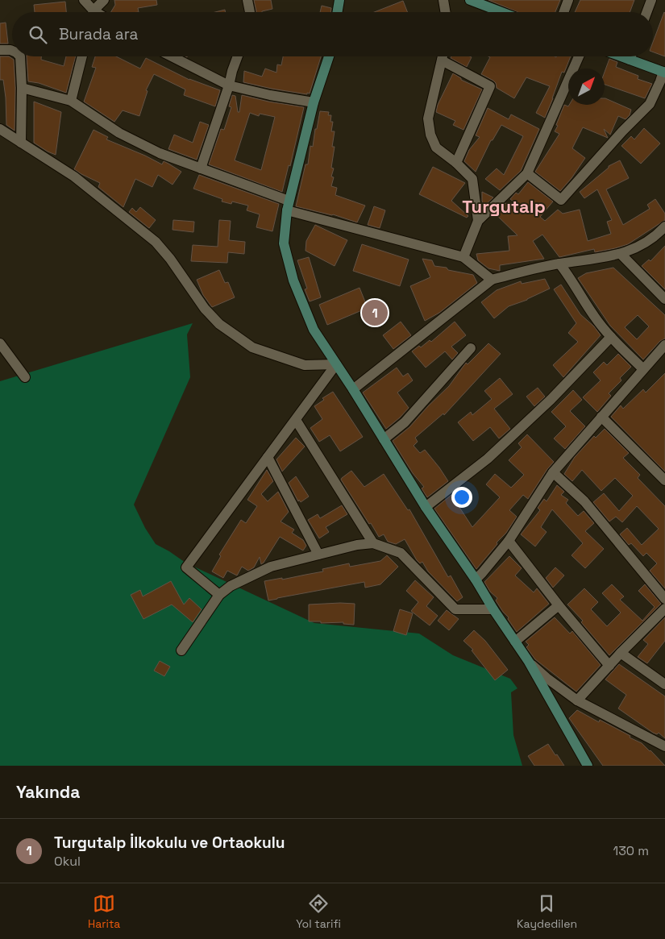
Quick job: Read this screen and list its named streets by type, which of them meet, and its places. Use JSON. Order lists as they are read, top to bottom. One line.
{"districts":["Turgutalp"],"north":"top right","page":{"search":"Burada ara","pins":"1","heading":"Yakında","list":[{"mark":"1","name":"Turgutalp İlkokulu ve Ortaokulu","note":"Okul","value":"130 m"}],"nav":["Harita","Yol tarifi","Kaydedilen"]}}
